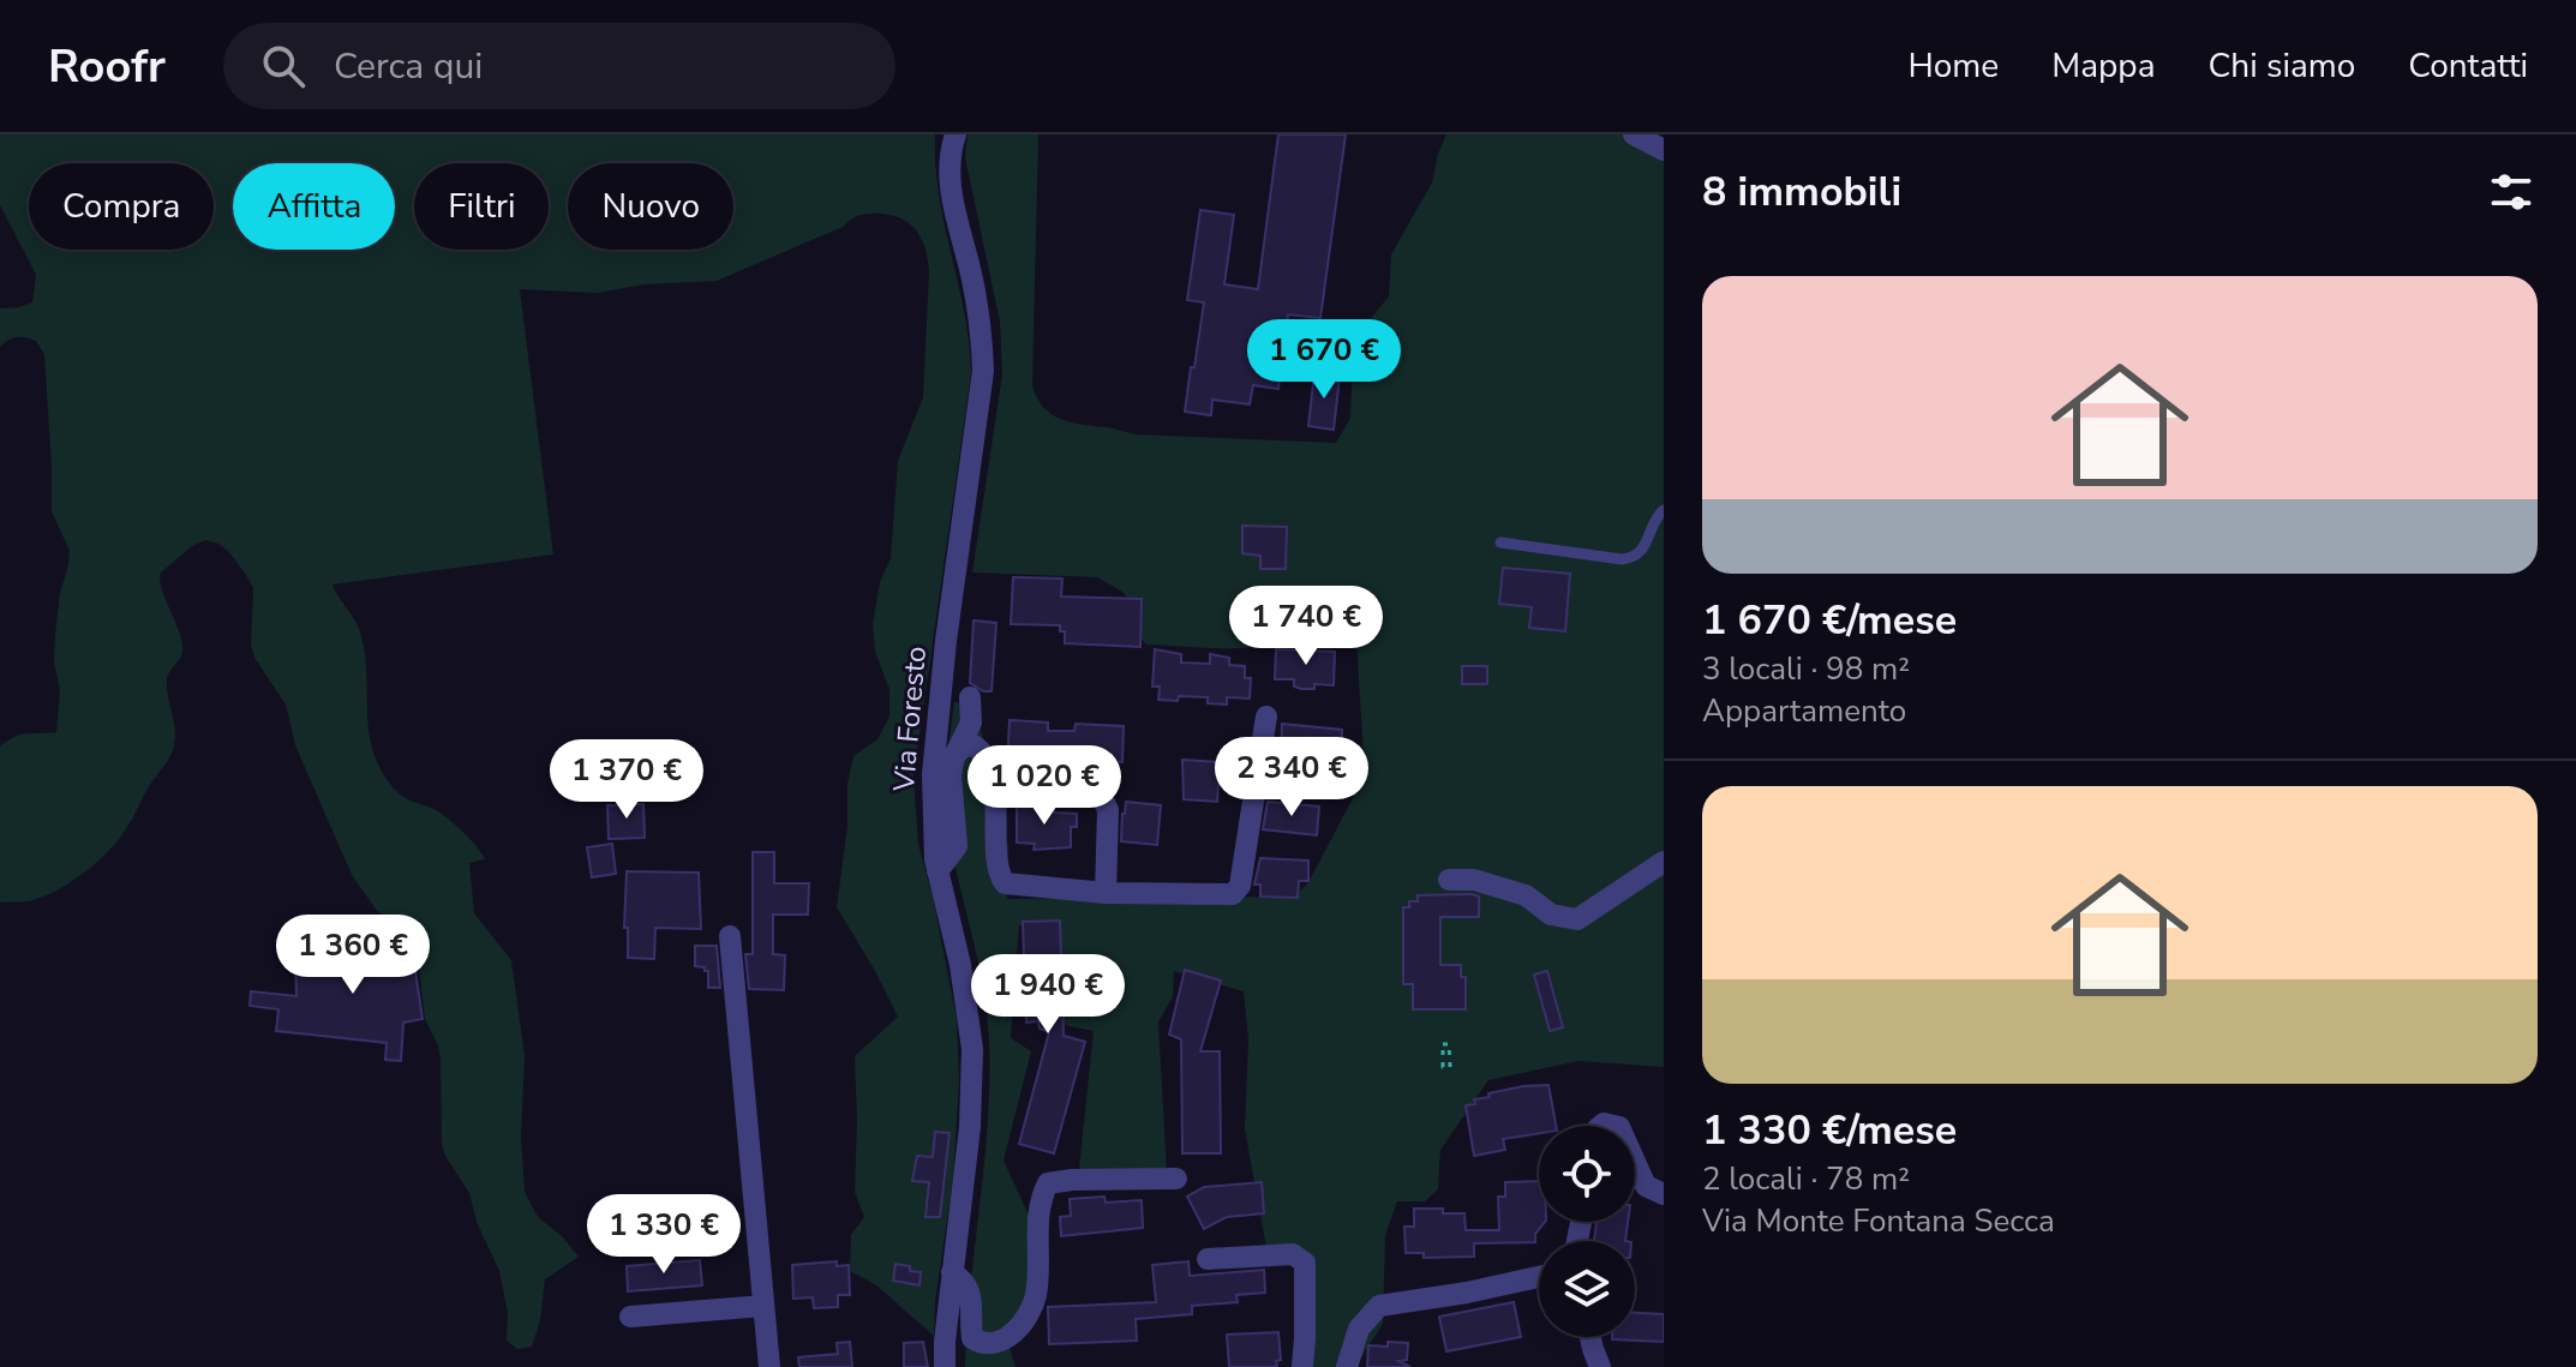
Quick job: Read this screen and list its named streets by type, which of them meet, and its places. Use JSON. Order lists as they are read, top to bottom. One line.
{"streets":{"street":["Via Foresto"]},"page":{"header":"Roofr","search":"Cerca qui","nav":["Home","Mappa","Chi siamo","Contatti"],"heading":"8 immobili","chip":["Compra","Affitta","Filtri","Nuovo"],"list":[{"name":"1 670 €/mese","note":"3 locali · 98 m² · Appartamento"},{"name":"1 330 €/mese","note":"2 locali · 78 m² · Via Monte Fontana Secca"}],"price":["1 670 €","1 740 €","2 340 €","1 370 €","1 020 €","1 360 €","1 940 €","1 330 €"]}}
